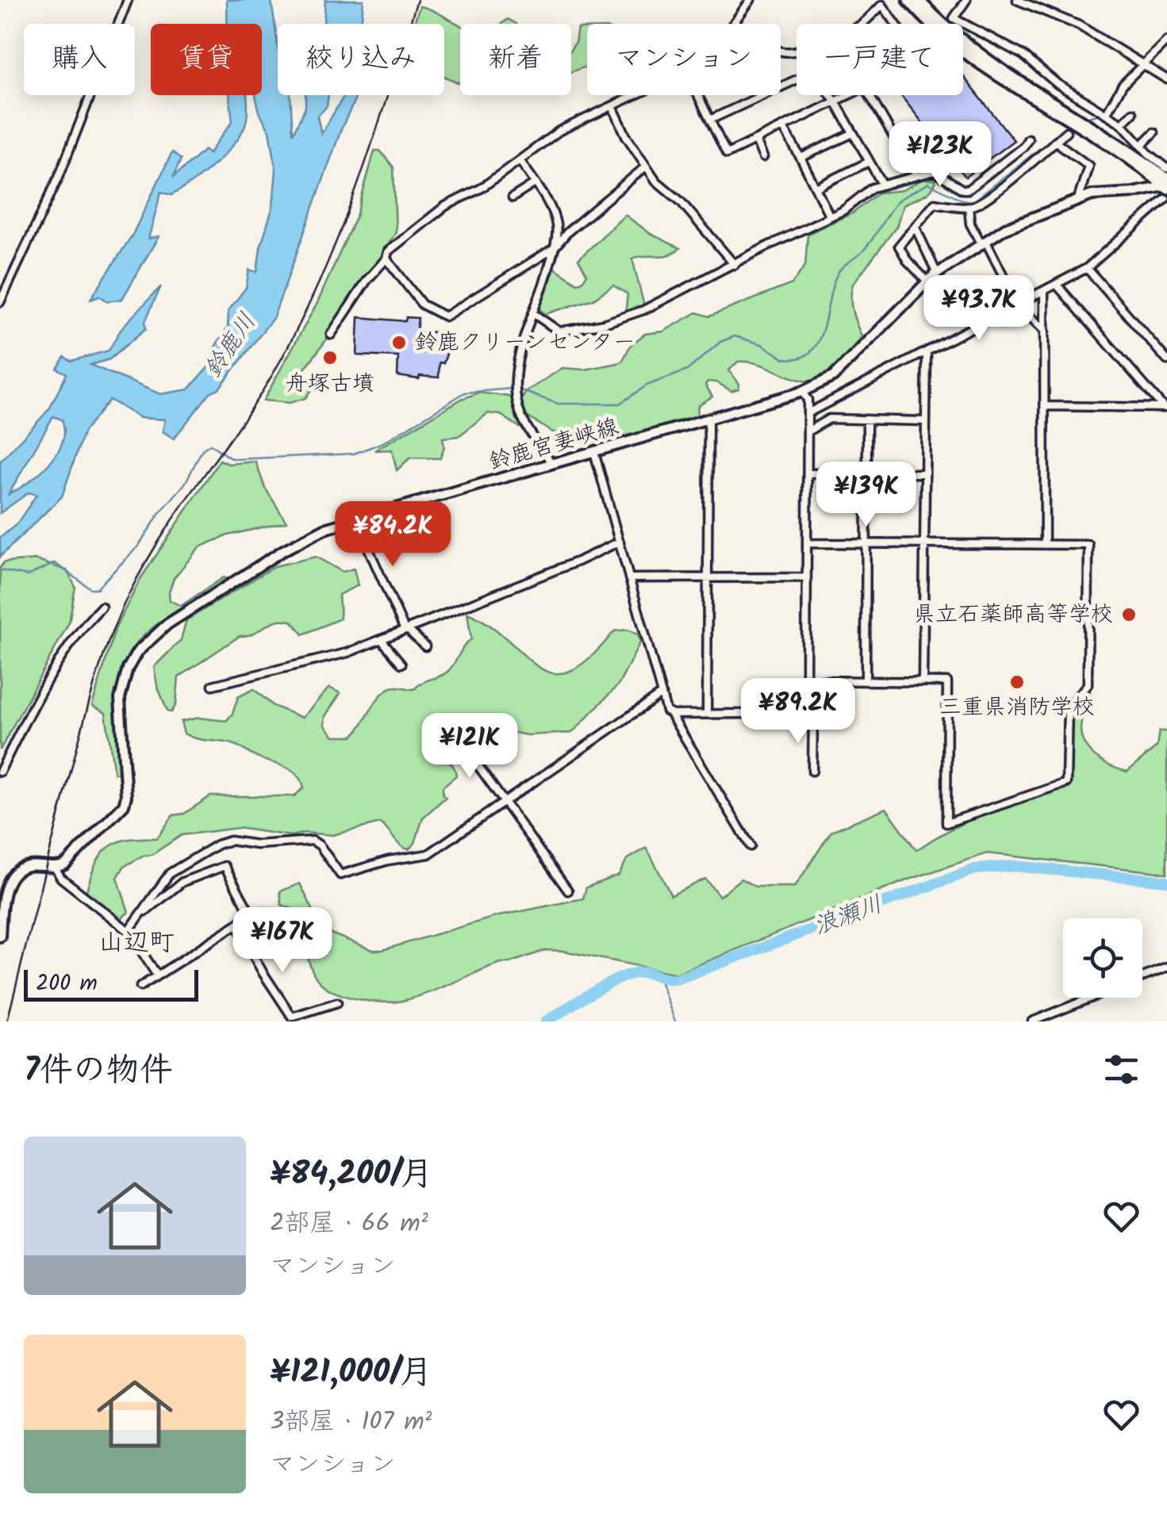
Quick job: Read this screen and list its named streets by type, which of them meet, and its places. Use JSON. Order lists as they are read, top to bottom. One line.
{"streets":{"main road":["鈴鹿宮妻峡線"]},"districts":["山辺町"],"water":["鈴鹿川","浪瀬川"],"places":["鈴鹿クリーンセンター","舟塚古墳","県立石薬師高等学校","三重県消防学校"],"scale_bar":"200 m","page":{"chip":["購入","賃貸","絞り込み","新着","マンション","一戸建て"],"price":["¥123K","¥93.7K","¥139K","¥84.2K","¥89.2K","¥121K","¥167K"],"scale":"200 m","heading":"7件の物件","list":[{"name":"¥84,200/月","note":"2部屋 · 66 m² · マンション"},{"name":"¥121,000/月","note":"3部屋 · 107 m² · マンション"}]}}
